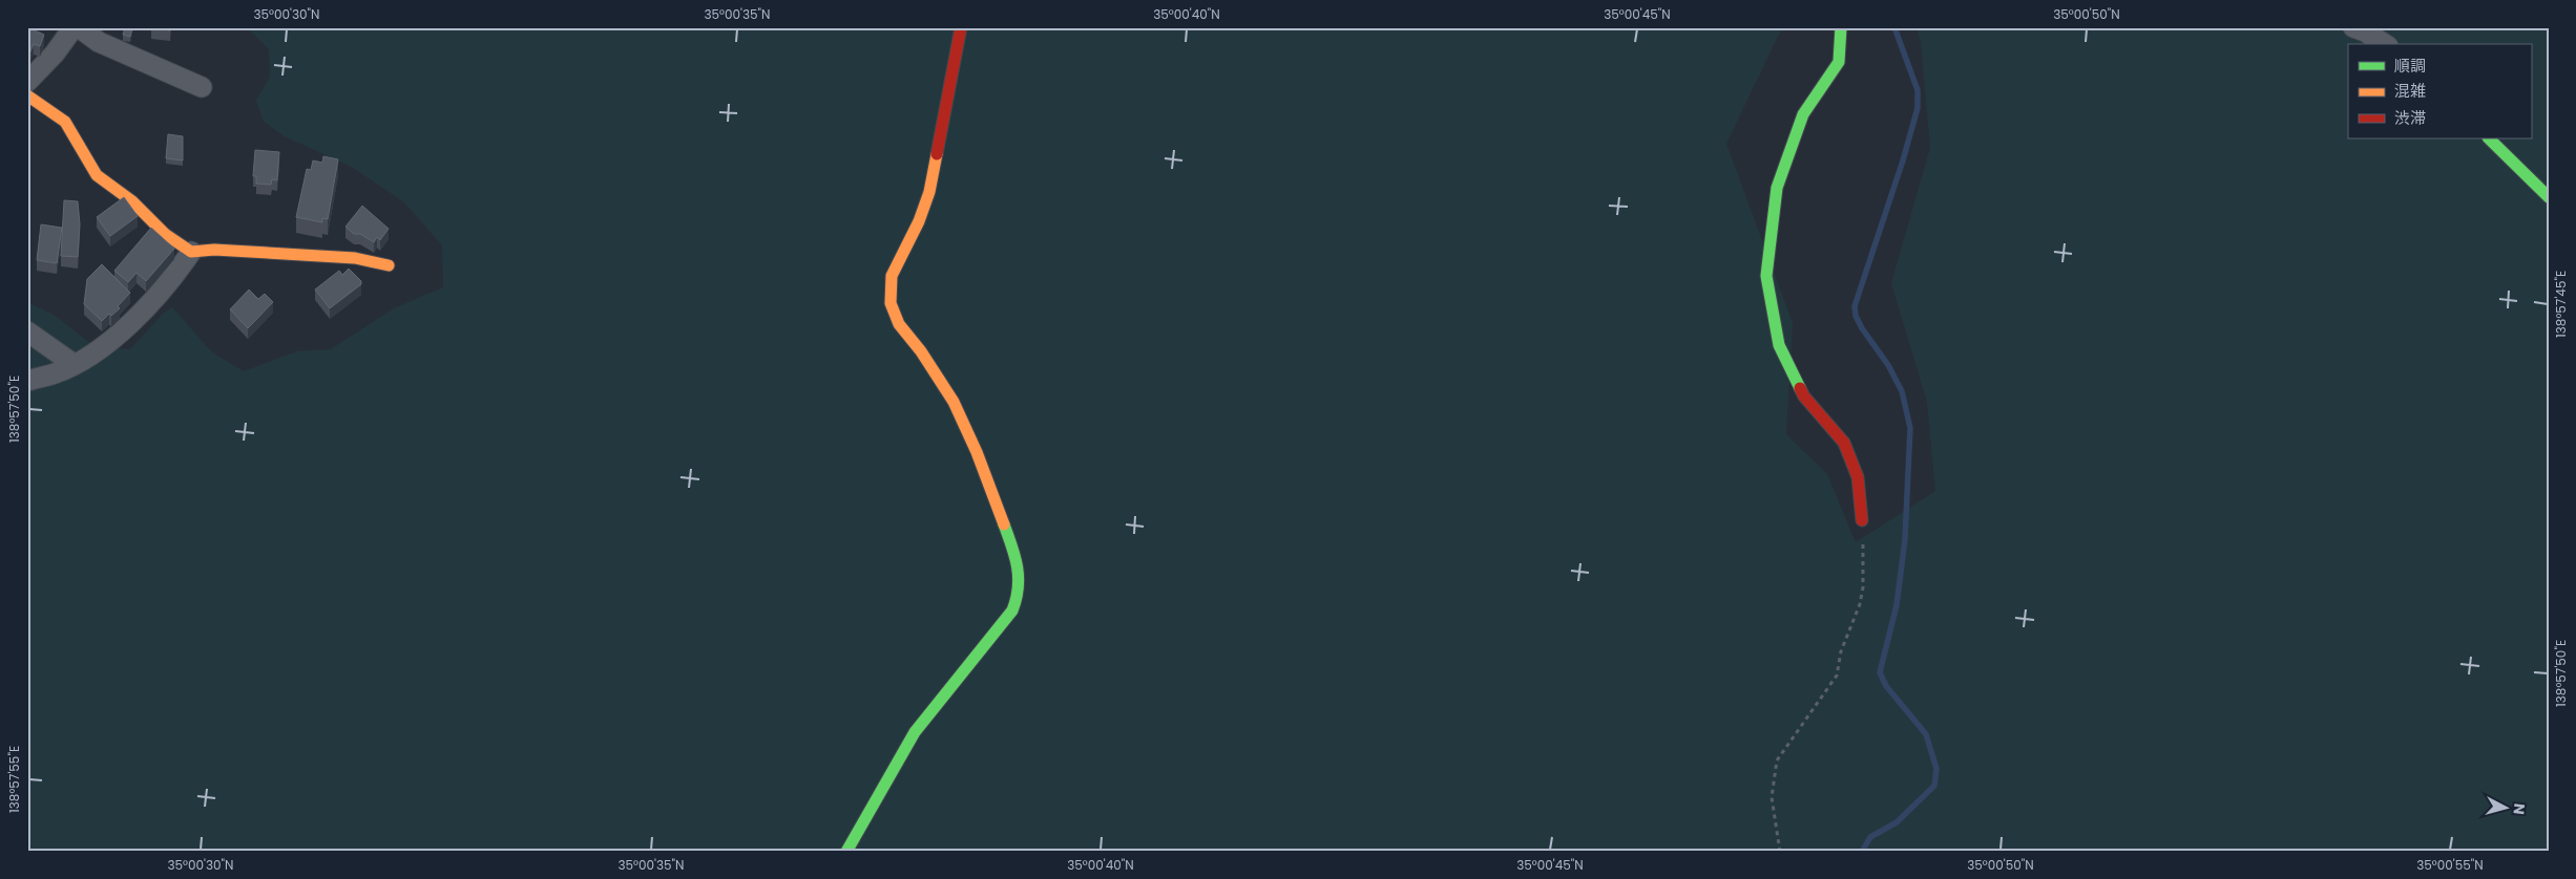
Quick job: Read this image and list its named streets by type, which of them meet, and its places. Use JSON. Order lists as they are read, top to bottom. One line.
{"legend":["順調","混雑","渋滞"],"north":"right","coordinates":["35°00'30\"N","35°00'35\"N","35°00'40\"N","35°00'45\"N","35°00'50\"N","138°57'45\"E","138°57'50\"E","138°57'55\"E","35°00'55\"N"]}
